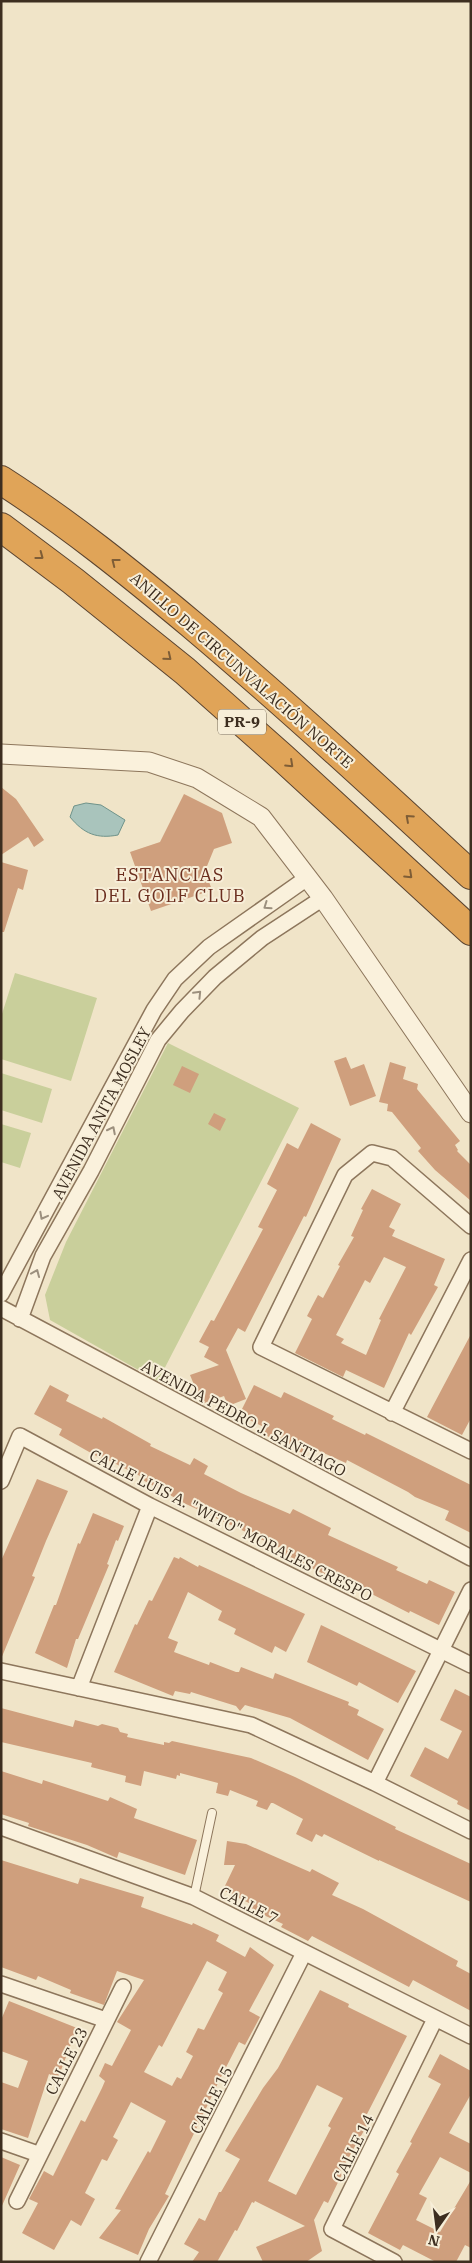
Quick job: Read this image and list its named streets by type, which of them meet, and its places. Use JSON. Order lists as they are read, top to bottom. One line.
{"streets":{"highway":["ANILLO DE CIRCUNVALACIÓN NORTE","PR-9"],"street":["AVENIDA ANITA MOSLEY","AVENIDA PEDRO J. SANTIAGO","CALLE LUIS A. \"WITO\" MORALES CRESPO","CALLE 7","CALLE 23","CALLE 15","CALLE 14"]},"crossings":[["AVENIDA ANITA MOSLEY","AVENIDA PEDRO J. SANTIAGO"],["CALLE 7","CALLE 15"],["CALLE 7","CALLE 14"]],"districts":["ESTANCIAS DEL GOLF CLUB"],"north":"bottom"}
